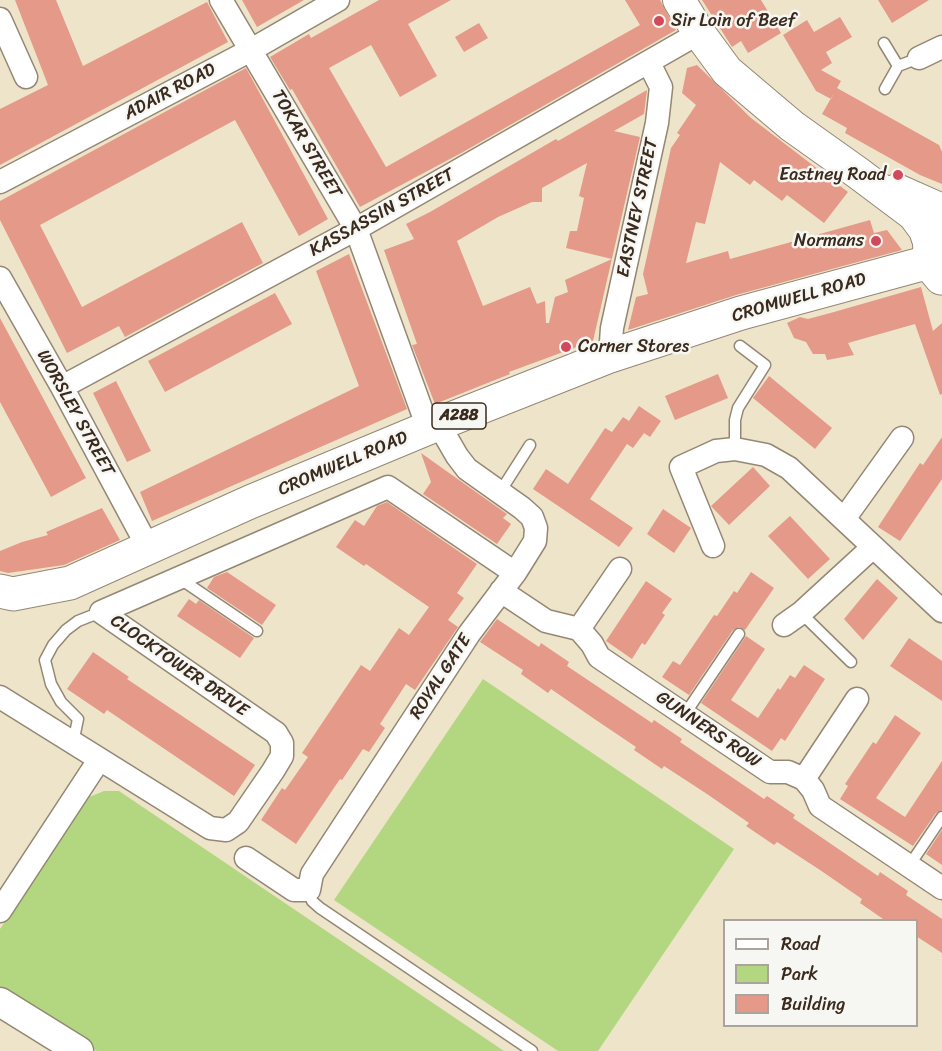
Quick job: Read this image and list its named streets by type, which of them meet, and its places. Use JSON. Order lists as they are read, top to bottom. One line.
{"streets":{"main road":["CROMWELL ROAD","A288"],"street":["ADAIR ROAD","TOKAR STREET","EASTNEY STREET","KASSASSIN STREET","WORSLEY STREET","CLOCKTOWER DRIVE","ROYAL GATE","GUNNERS ROW"]},"crossings":[["ADAIR ROAD","TOKAR STREET"],["TOKAR STREET","KASSASSIN STREET"],["TOKAR STREET","CROMWELL ROAD"],["TOKAR STREET","ROYAL GATE"],["EASTNEY STREET","KASSASSIN STREET"],["EASTNEY STREET","CROMWELL ROAD"],["KASSASSIN STREET","WORSLEY STREET"],["CROMWELL ROAD","WORSLEY STREET"],["CROMWELL ROAD","ROYAL GATE"],["CLOCKTOWER DRIVE","ROYAL GATE"]],"places":["Sir Loin of Beef","Eastney Road","Normans","Corner Stores"],"legend":["Road","Park","Building"]}
